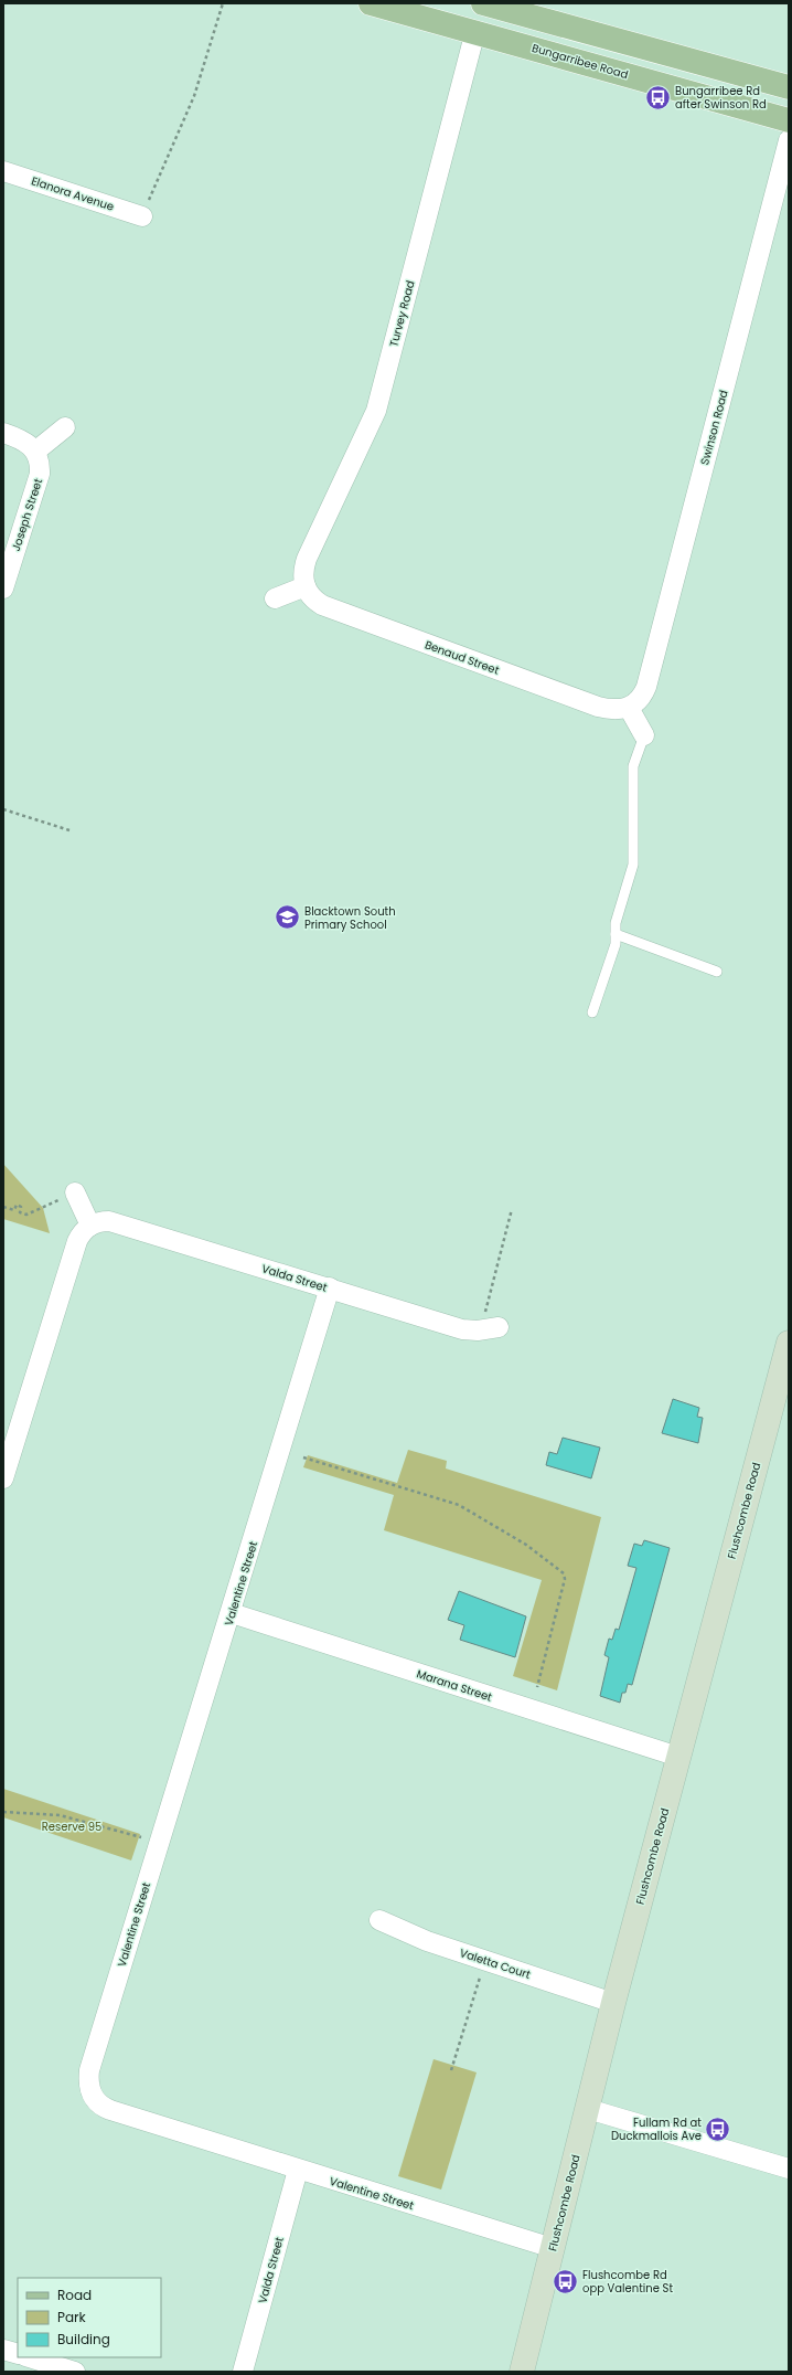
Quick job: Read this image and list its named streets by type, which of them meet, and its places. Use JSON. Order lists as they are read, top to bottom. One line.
{"streets":{"main road":["Bungarribee Road"],"street":["Elanora Avenue","Turvey Road","Swinson Road","Joseph Street","Benaud Street","Valda Street","Flushcombe Road","Valentine Street","Marana Street","Valetta Court"]},"crossings":[["Bungarribee Road","Turvey Road"],["Turvey Road","Benaud Street"],["Swinson Road","Benaud Street"],["Valda Street","Valentine Street"],["Flushcombe Road","Valentine Street"],["Flushcombe Road","Marana Street"],["Flushcombe Road","Valetta Court"],["Valentine Street","Marana Street"]],"parks":["Reserve 95"],"places":{"bus stop":["Bungarribee Rd after Swinson Rd","Fullam Rd at Duckmallois Ave","Flushcombe Rd opp Valentine St"],"school or university":["Blacktown South Primary School"]},"legend":["Road","Park","Building"]}
